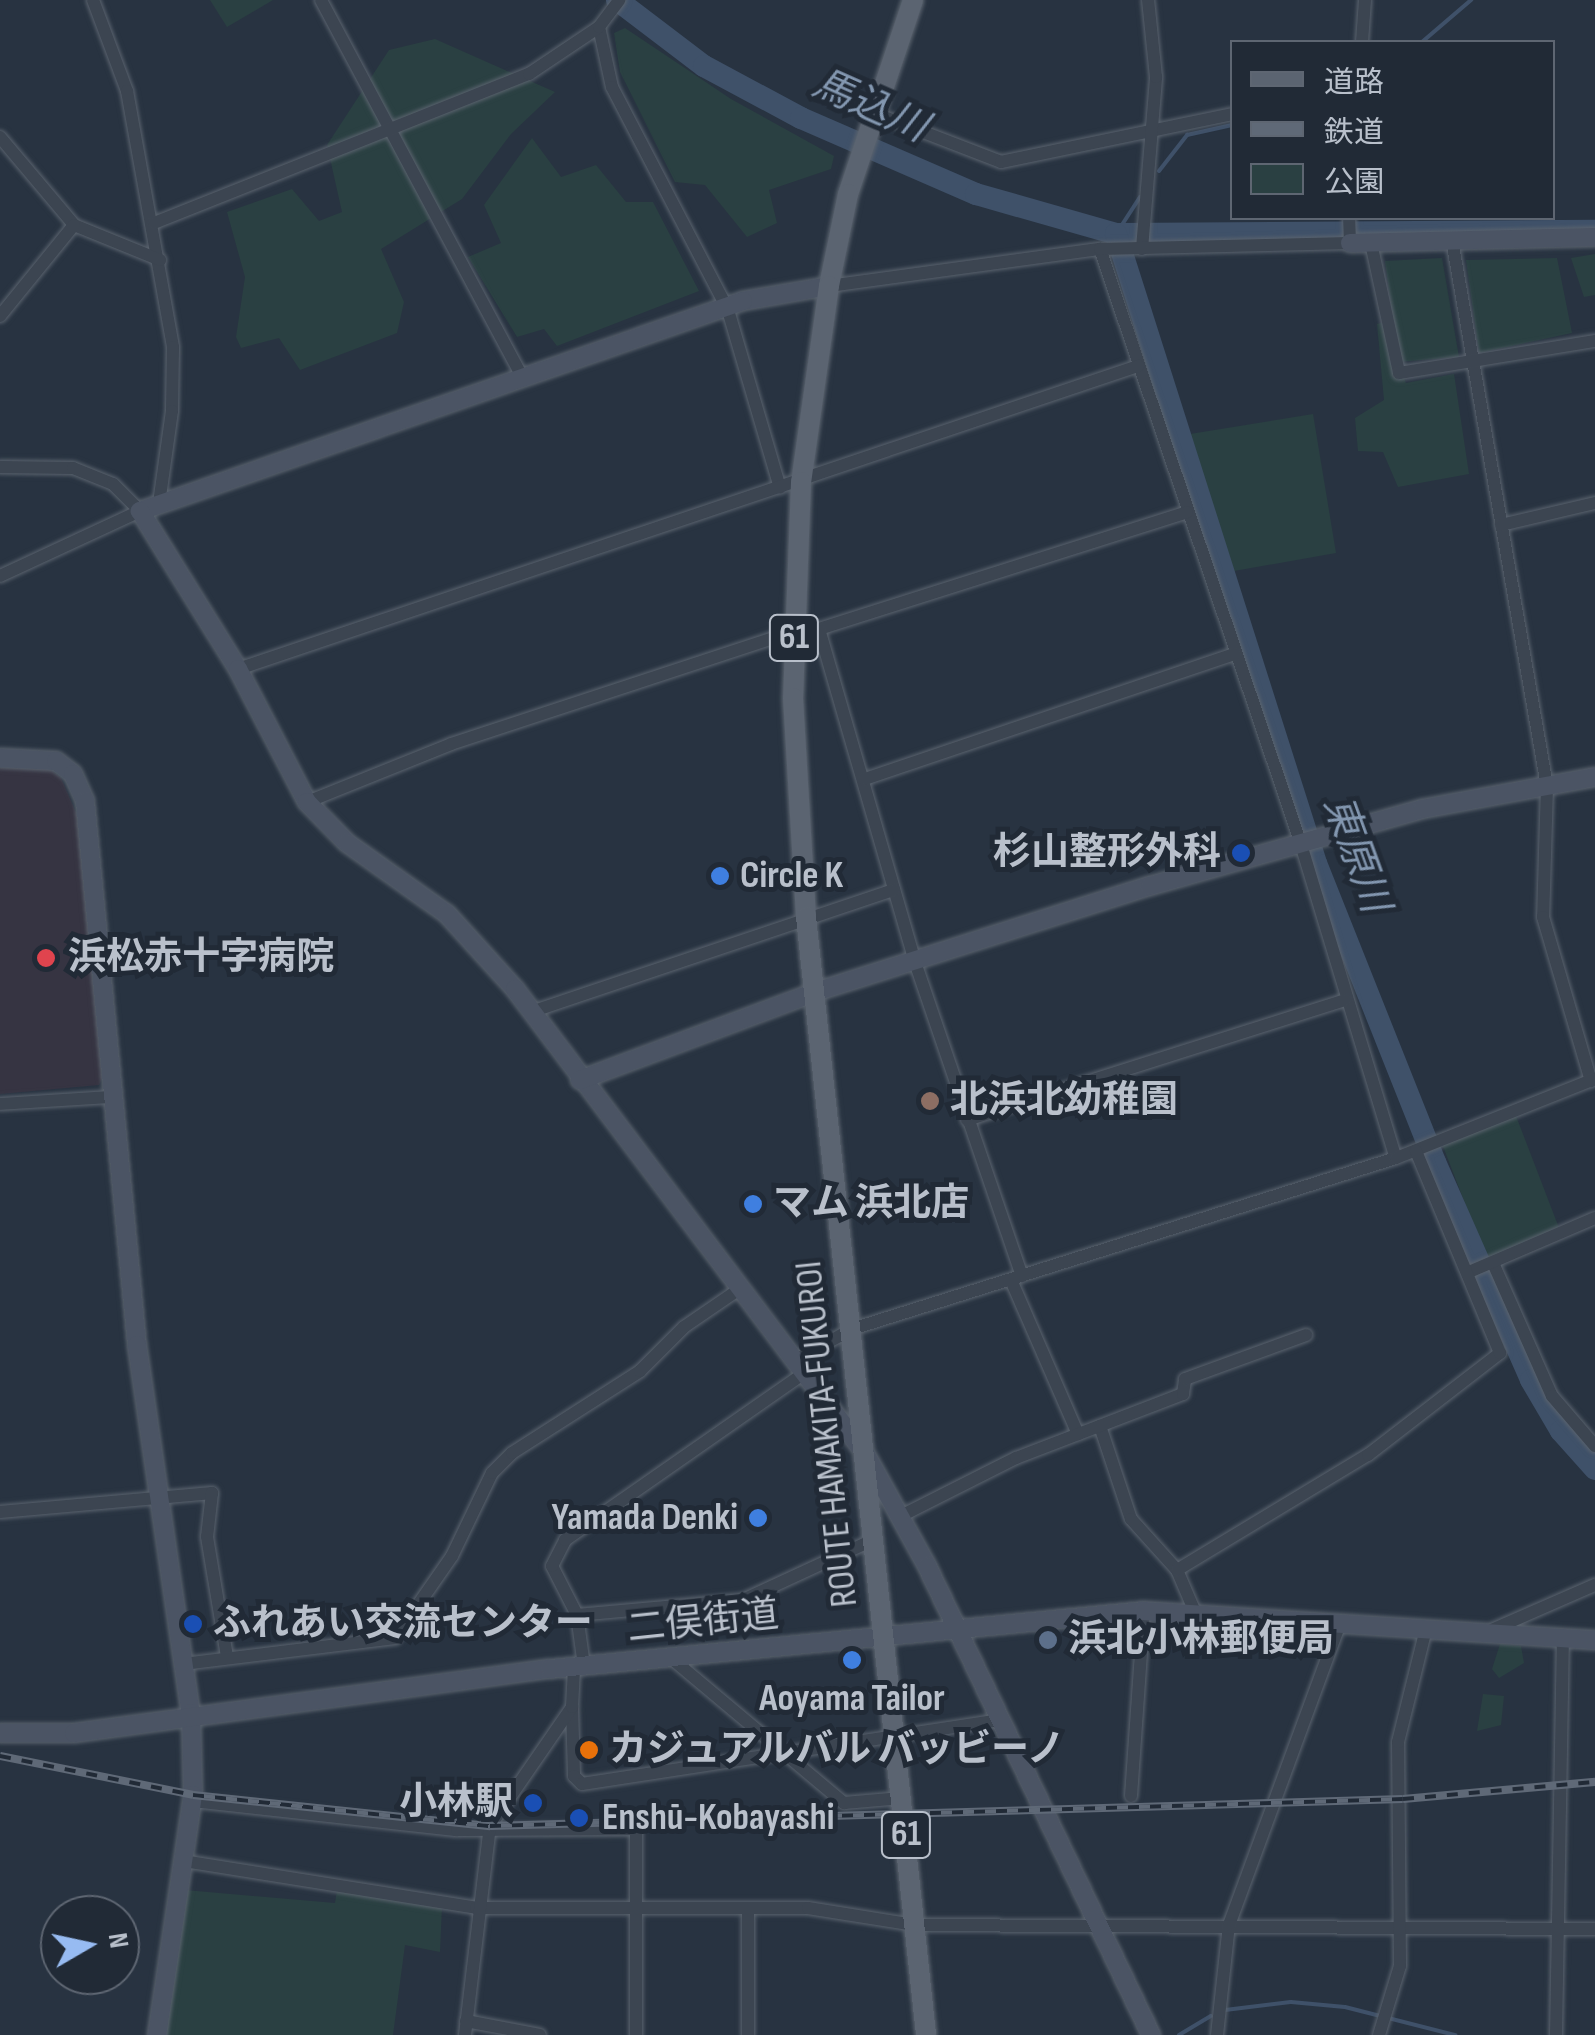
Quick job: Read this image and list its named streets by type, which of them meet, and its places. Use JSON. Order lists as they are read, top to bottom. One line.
{"streets":{"main road":["61","ROUTE HAMAKITA-FUKUROI"],"street":["二俣街道"]},"crossings":[["ROUTE HAMAKITA-FUKUROI","二俣街道"]],"water":["馬込川","東原川"],"places":["杉山整形外科","Circle K","浜松赤十字病院","北浜北幼稚園","マム 浜北店","Yamada Denki","ふれあい交流センター","浜北小林郵便局","Aoyama Tailor","カジュアルバル バッビーノ","小林駅","Enshū-Kobayashi"],"legend":["道路","鉄道","公園"],"north":"right"}
